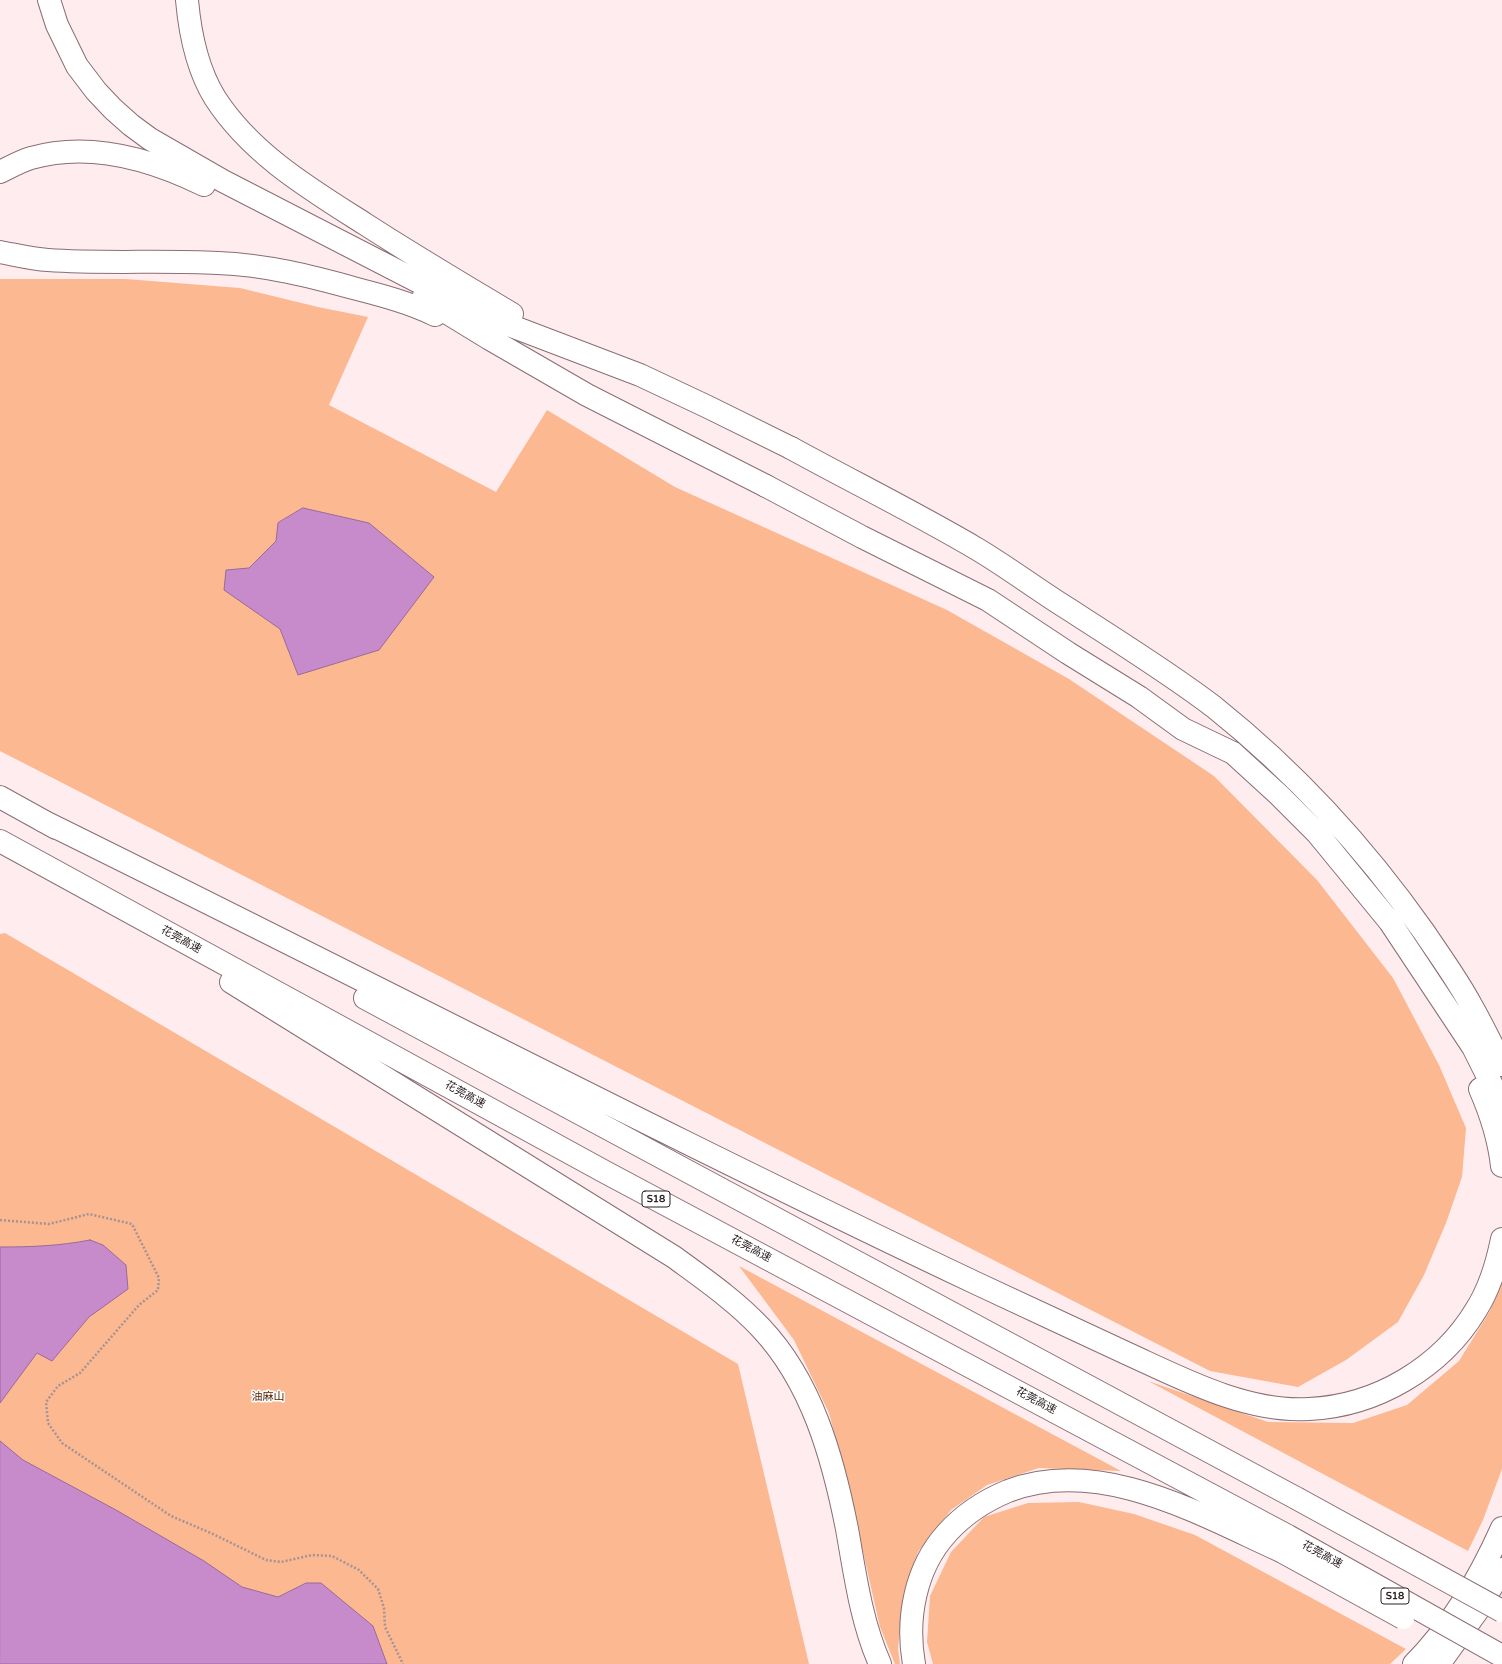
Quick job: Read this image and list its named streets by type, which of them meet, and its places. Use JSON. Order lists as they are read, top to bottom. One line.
{"streets":{"main road":["花莞高速","S18"]},"parks":["油麻山"]}
